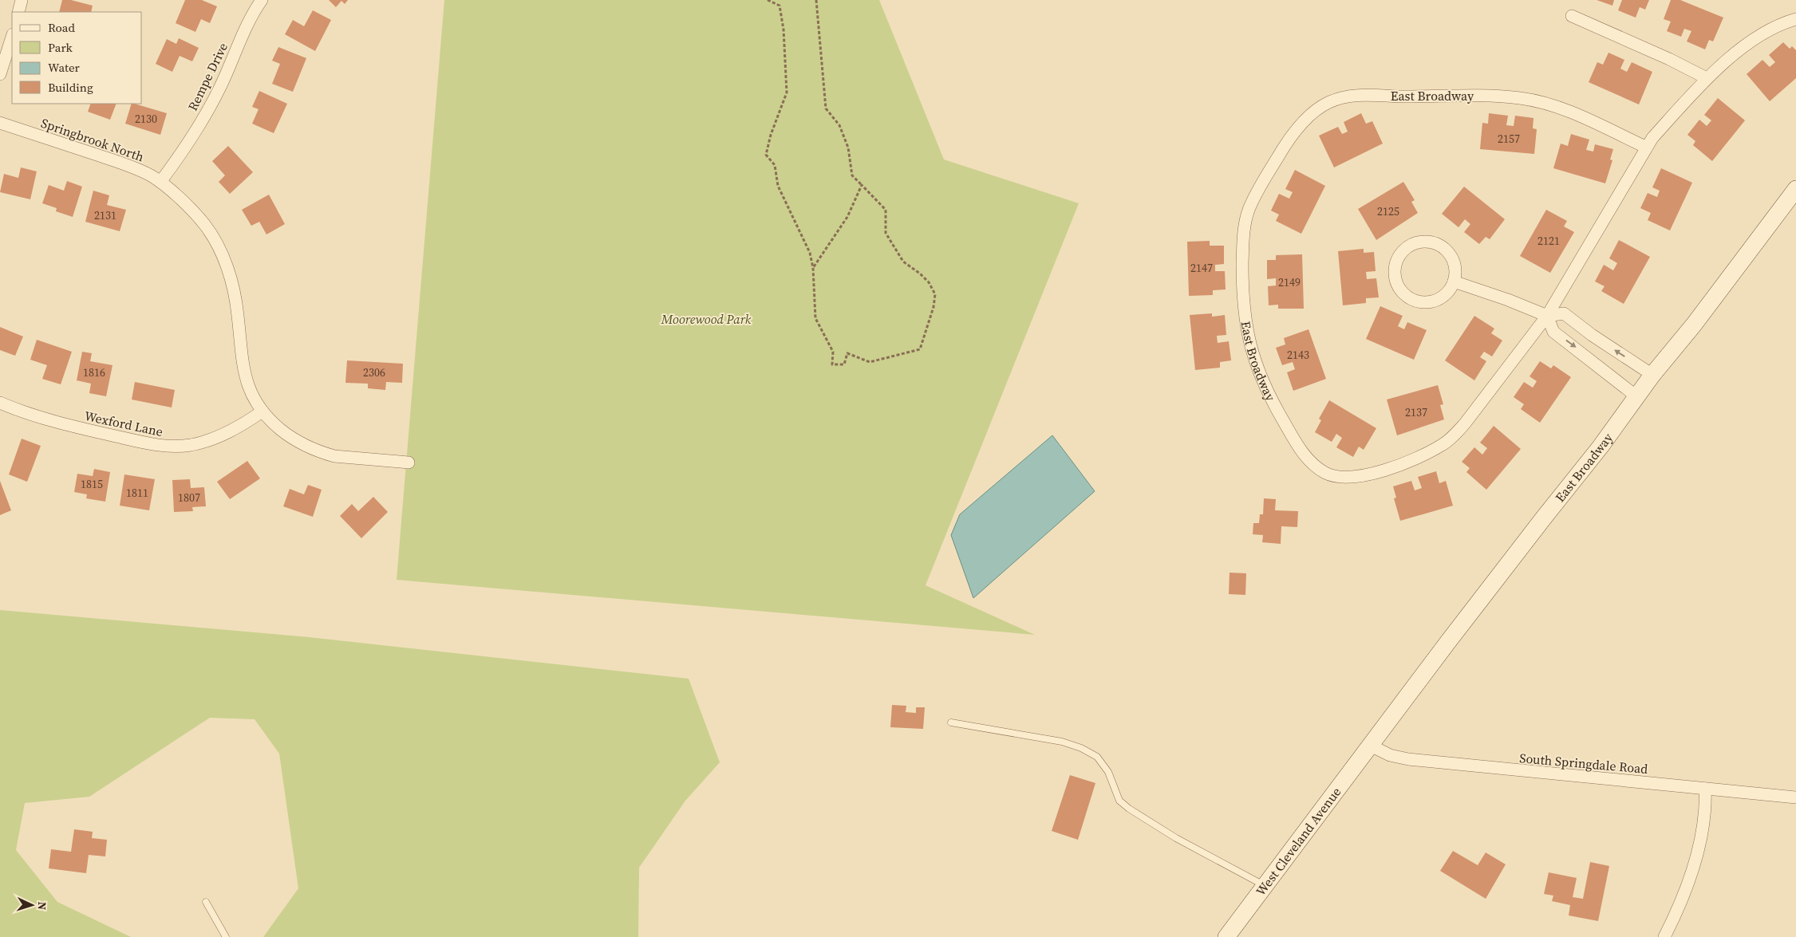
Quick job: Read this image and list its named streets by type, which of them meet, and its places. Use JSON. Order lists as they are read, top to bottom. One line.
{"streets":{"main road":["East Broadway","West Cleveland Avenue"],"street":["Rempe Drive","Springbrook North","Wexford Lane","South Springdale Road"]},"crossings":[["Rempe Drive","Springbrook North"],["East Broadway","South Springdale Road"],["East Broadway","West Cleveland Avenue"],["Springbrook North","Wexford Lane"],["South Springdale Road","West Cleveland Avenue"]],"parks":["Moorewood Park"],"house_numbers":["2130","2157","2125","2131","2121","2147","2149","2143","1816","2306","2137","1815","1811","1807"],"legend":["Road","Park","Water","Building"],"north":"right"}
